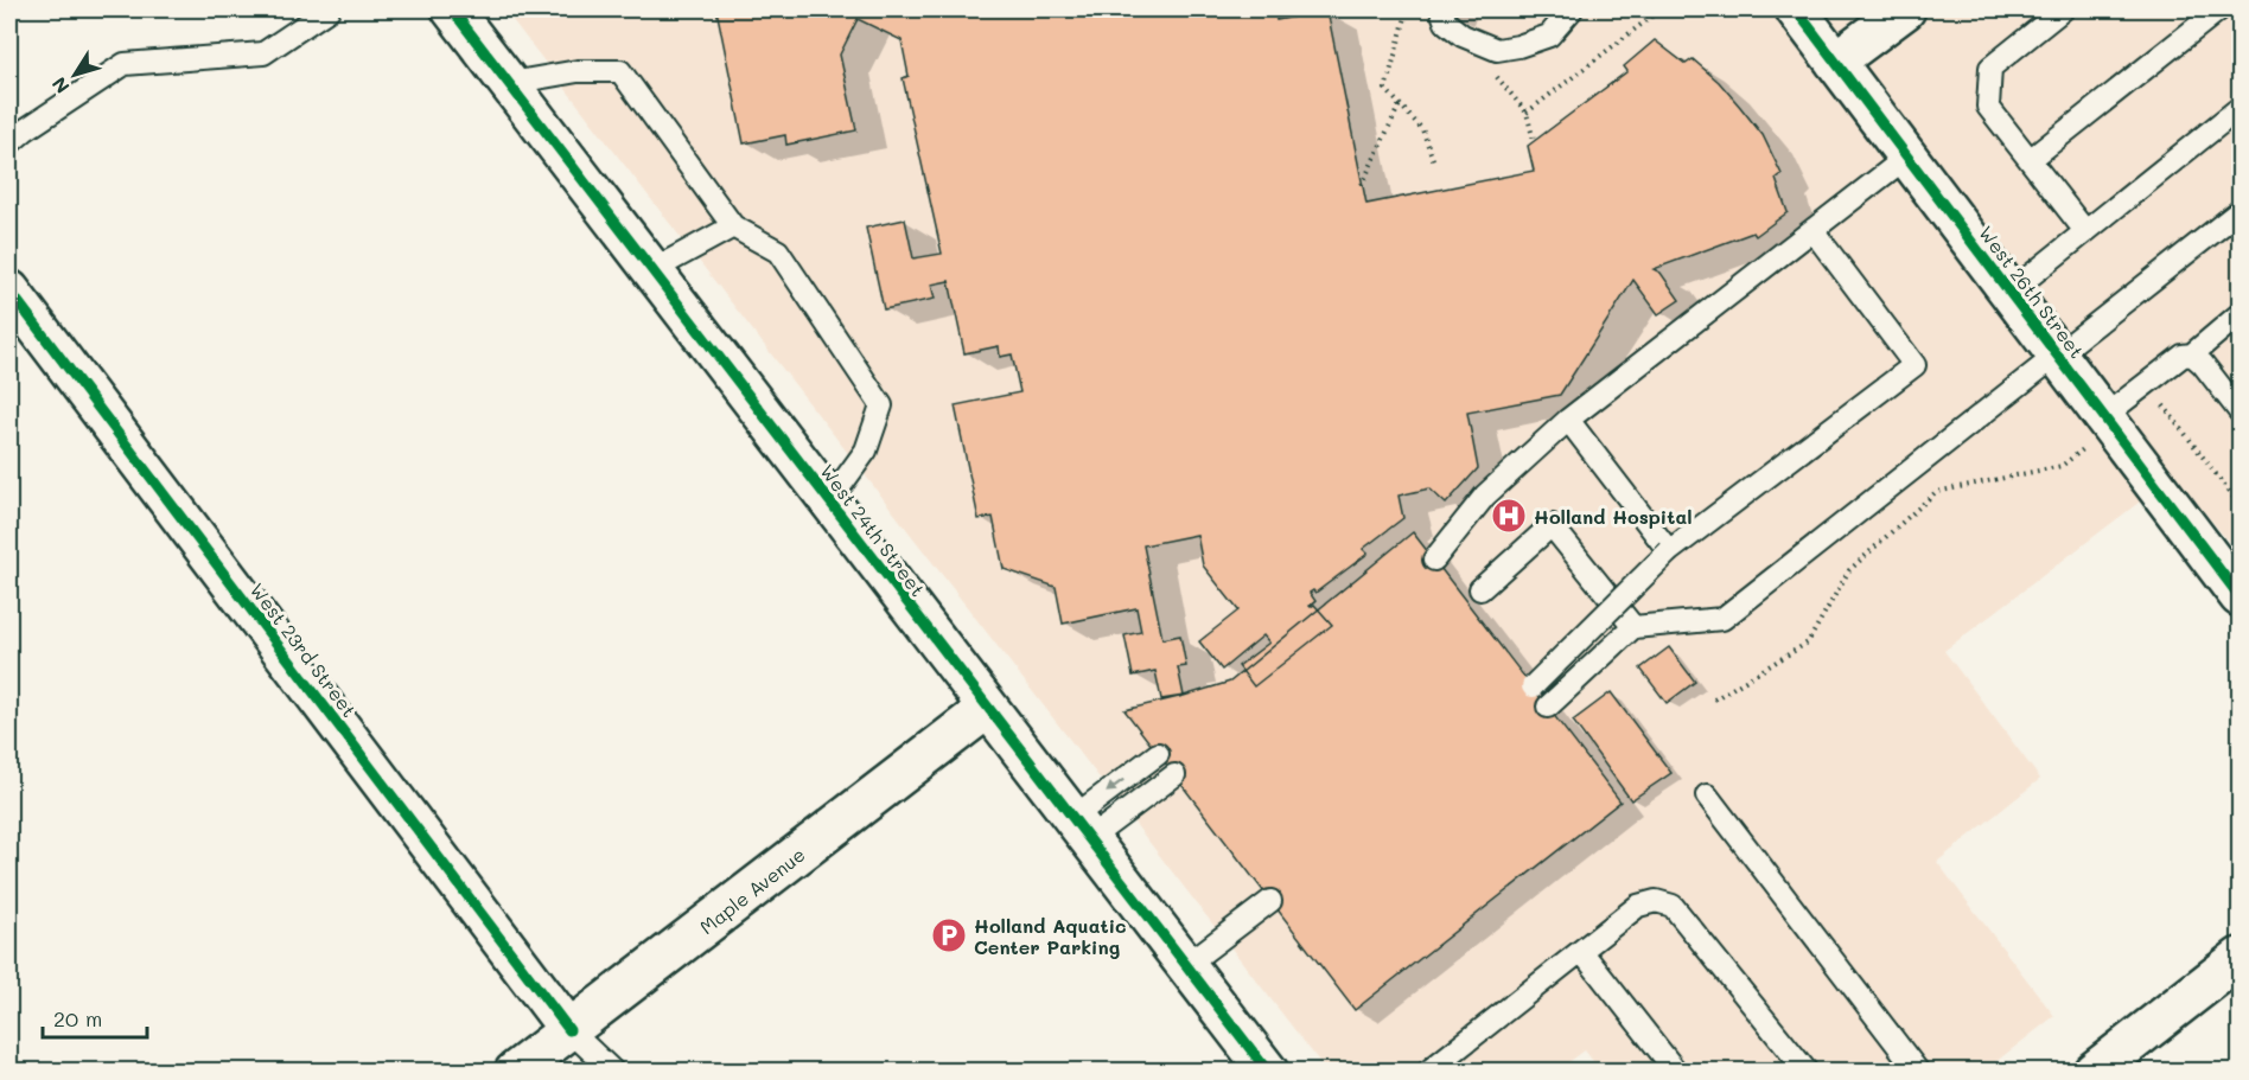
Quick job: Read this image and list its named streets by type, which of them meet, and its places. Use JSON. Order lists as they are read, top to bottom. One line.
{"streets":{"street":["West 26th Street","West 24th Street","West 23rd Street","Maple Avenue"]},"crossings":[["West 24th Street","Maple Avenue"],["West 23rd Street","Maple Avenue"]],"places":{"hospital":["Holland Hospital"],"parking":["Holland Aquatic Center Parking"]},"scale_bar":"20 m","north":"bottom left"}
